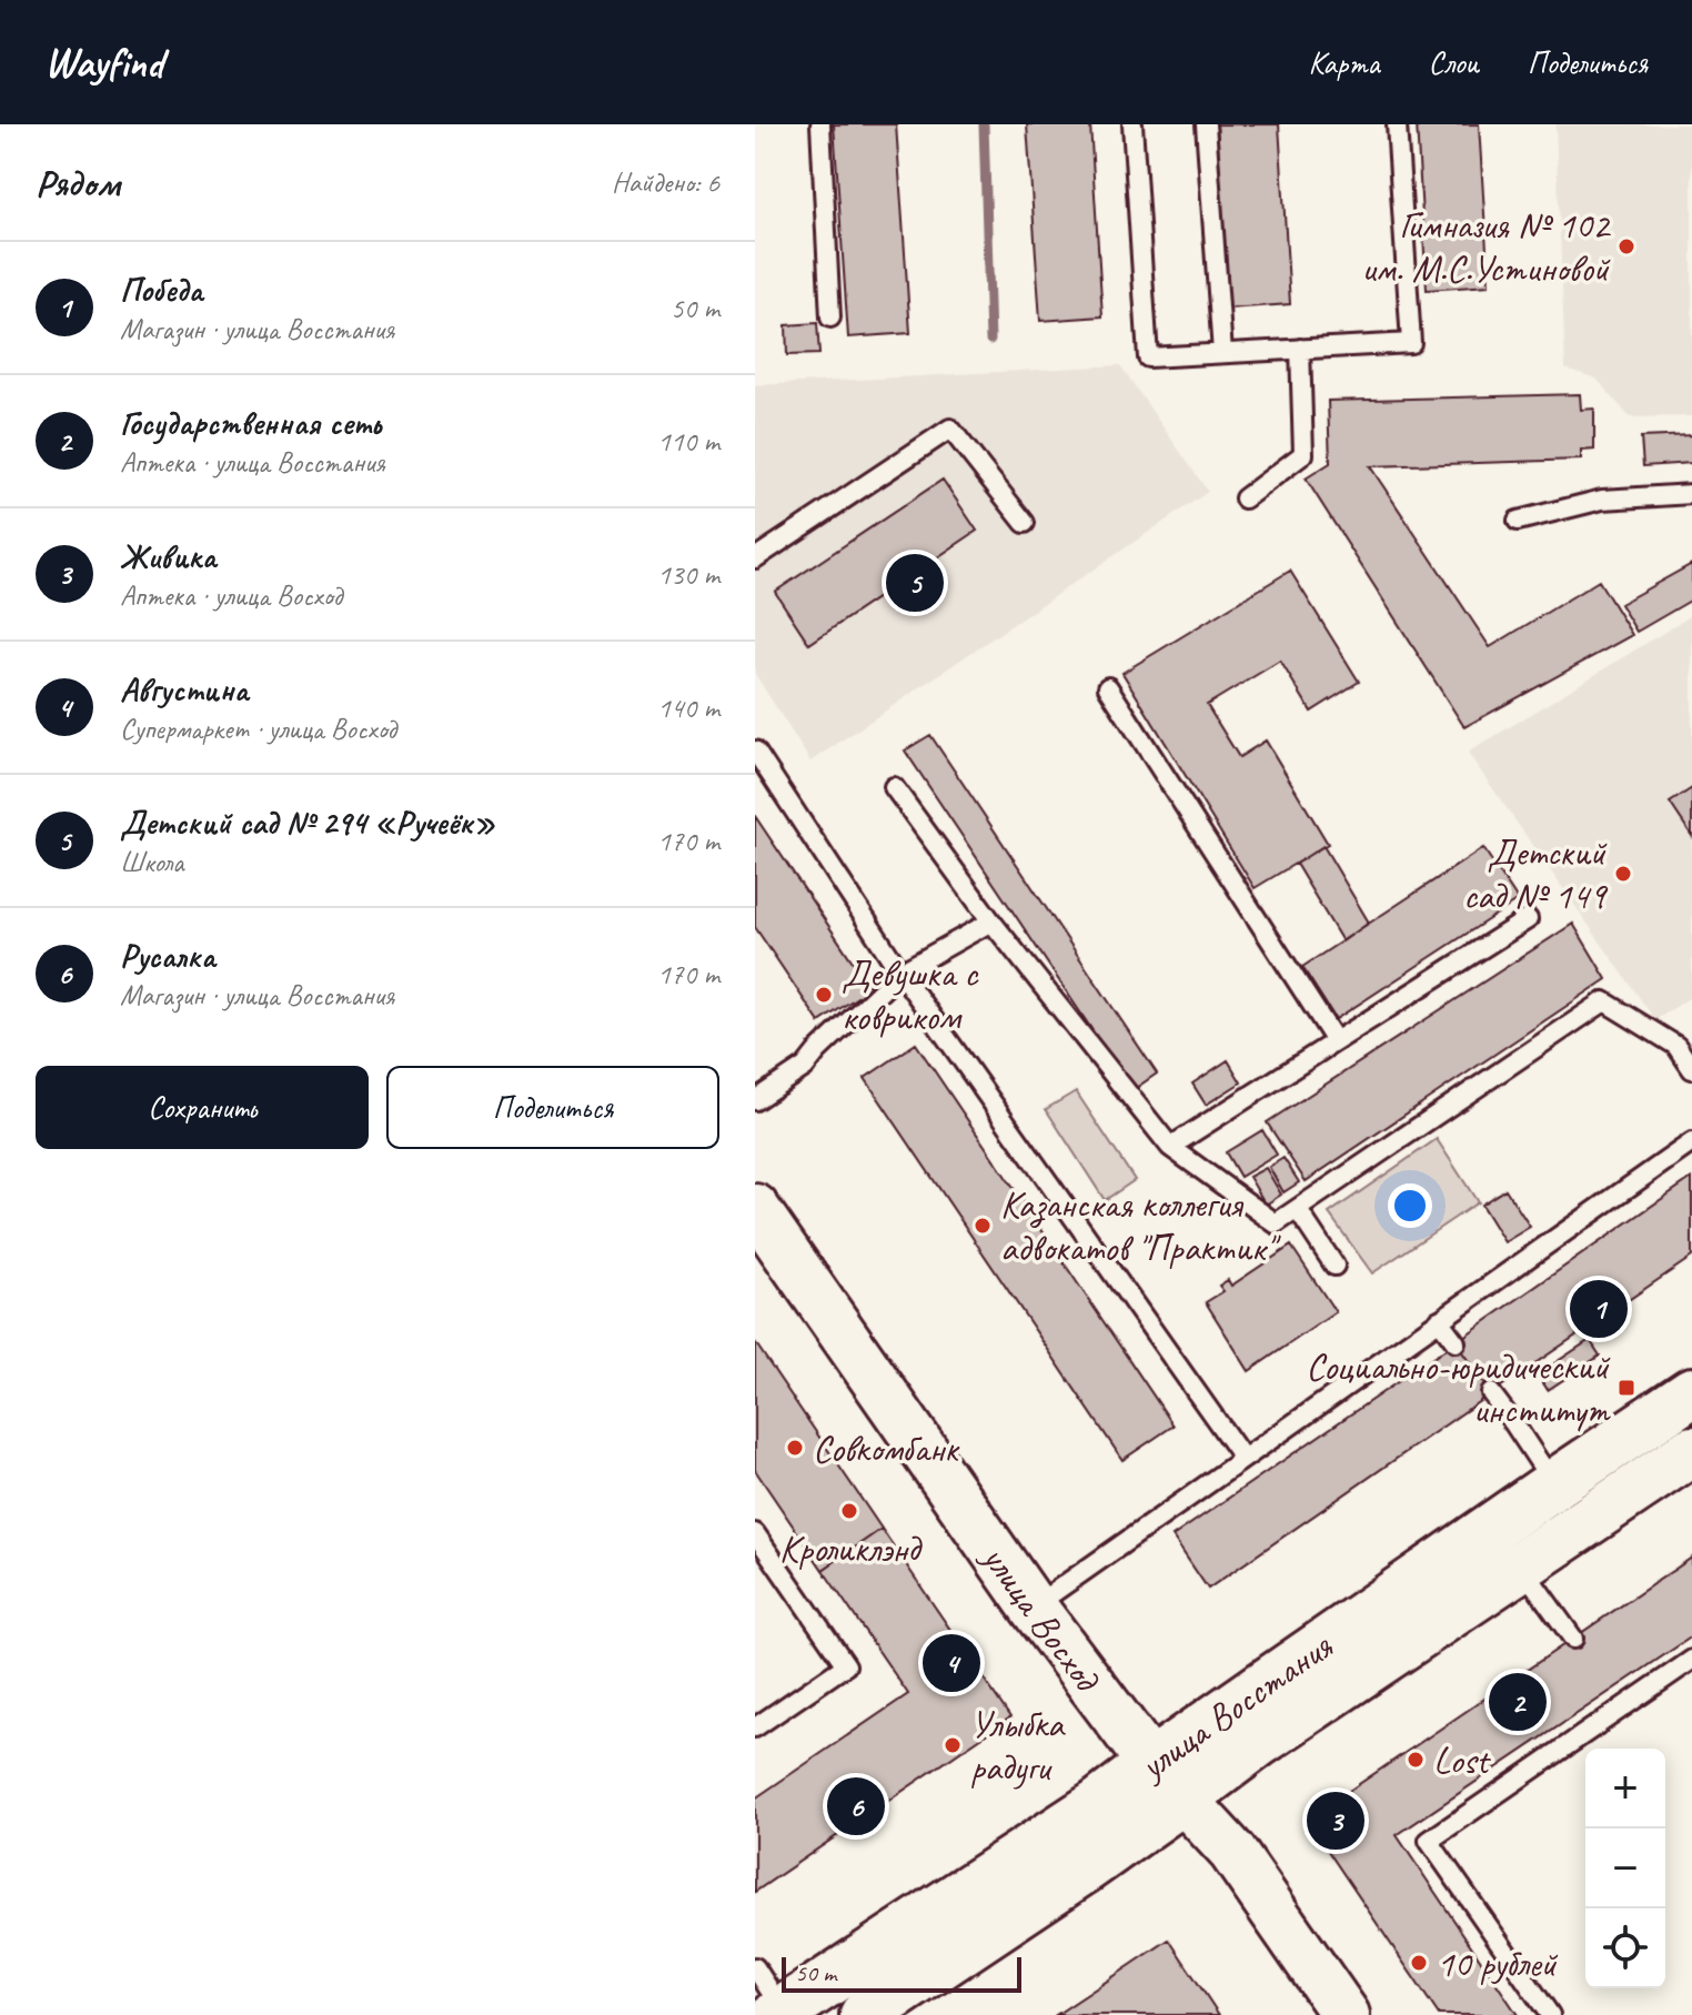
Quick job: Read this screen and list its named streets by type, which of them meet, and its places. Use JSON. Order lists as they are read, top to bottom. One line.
{"streets":{"main road":["улица Восстания"],"street":["улица Восход"]},"crossings":[["улица Восход","улица Восстания"]],"places":{"other":["Гимназия № 102 им. М.С.Устиновой","Детский сад № 149","Девушка с ковриком","Казанская коллегия адвокатов \"Практик\"","Совкомбанк","Кроликлэнд","Улыбка радуги","Lost","10 рублей"],"transit":["Социально-юридический институт"]},"scale_bar":"50 m","page":{"header":"Wayfind","nav":["Карта","Слои","Поделиться"],"heading":["Рядом","Найдено: 6"],"list":[{"mark":"1","name":"Победа","note":"Магазин · улица Восстания","value":"50 m"},{"mark":"2","name":"Государственная сеть","note":"Аптека · улица Восстания","value":"110 m"},{"mark":"3","name":"Живика","note":"Аптека · улица Восход","value":"130 m"},{"mark":"4","name":"Августина","note":"Супермаркет · улица Восход","value":"140 m"},{"mark":"5","name":"Детский сад № 294 «Ручеёк»","note":"Школа","value":"170 m"},{"mark":"6","name":"Русалка","note":"Магазин · улица Восстания","value":"170 m"}],"pins":["5","1","4","2","6","3"],"buttons":["Сохранить","Поделиться"],"map_buttons":["+","−"],"scale":"50 m"}}
